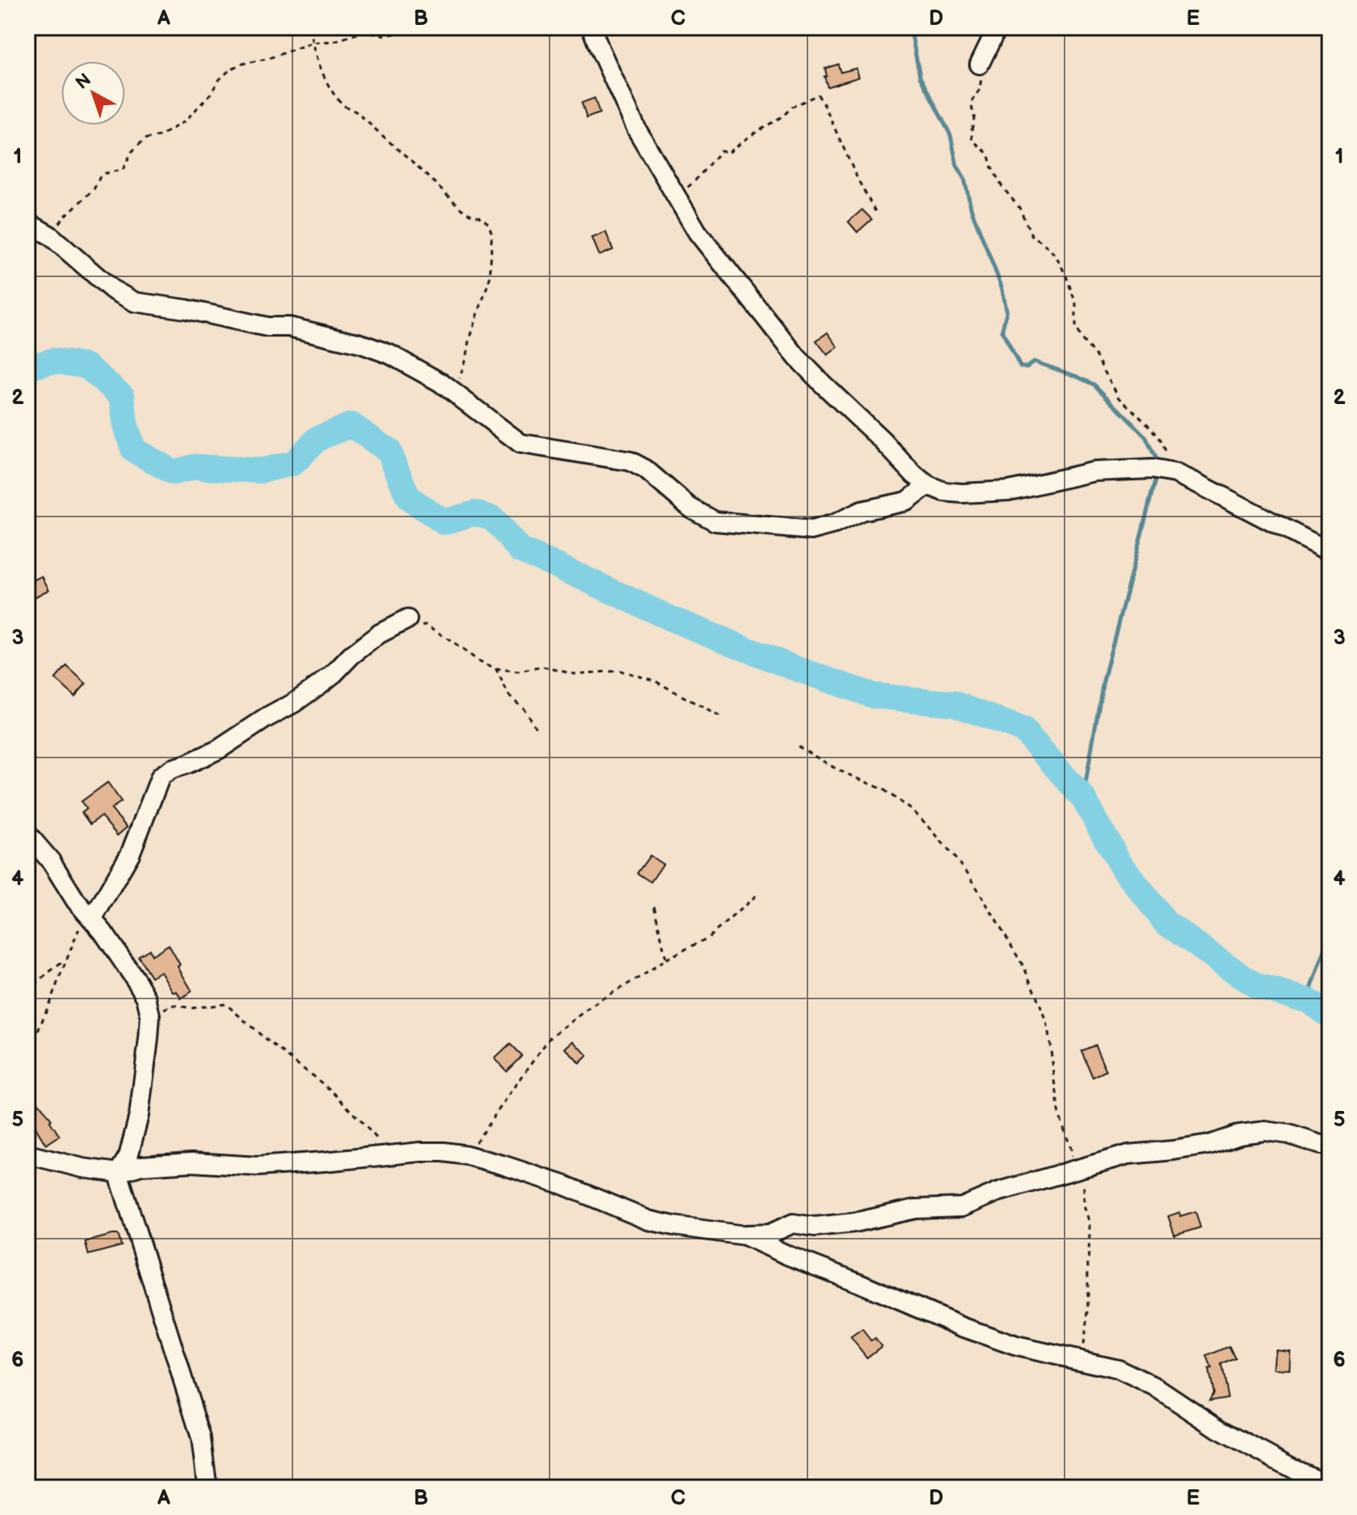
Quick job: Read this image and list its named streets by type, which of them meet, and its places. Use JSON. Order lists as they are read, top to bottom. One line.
{"north":"top left","grid":{"columns":["A","B","C","D","E"],"rows":["1","2","3","4","5","6"]}}
